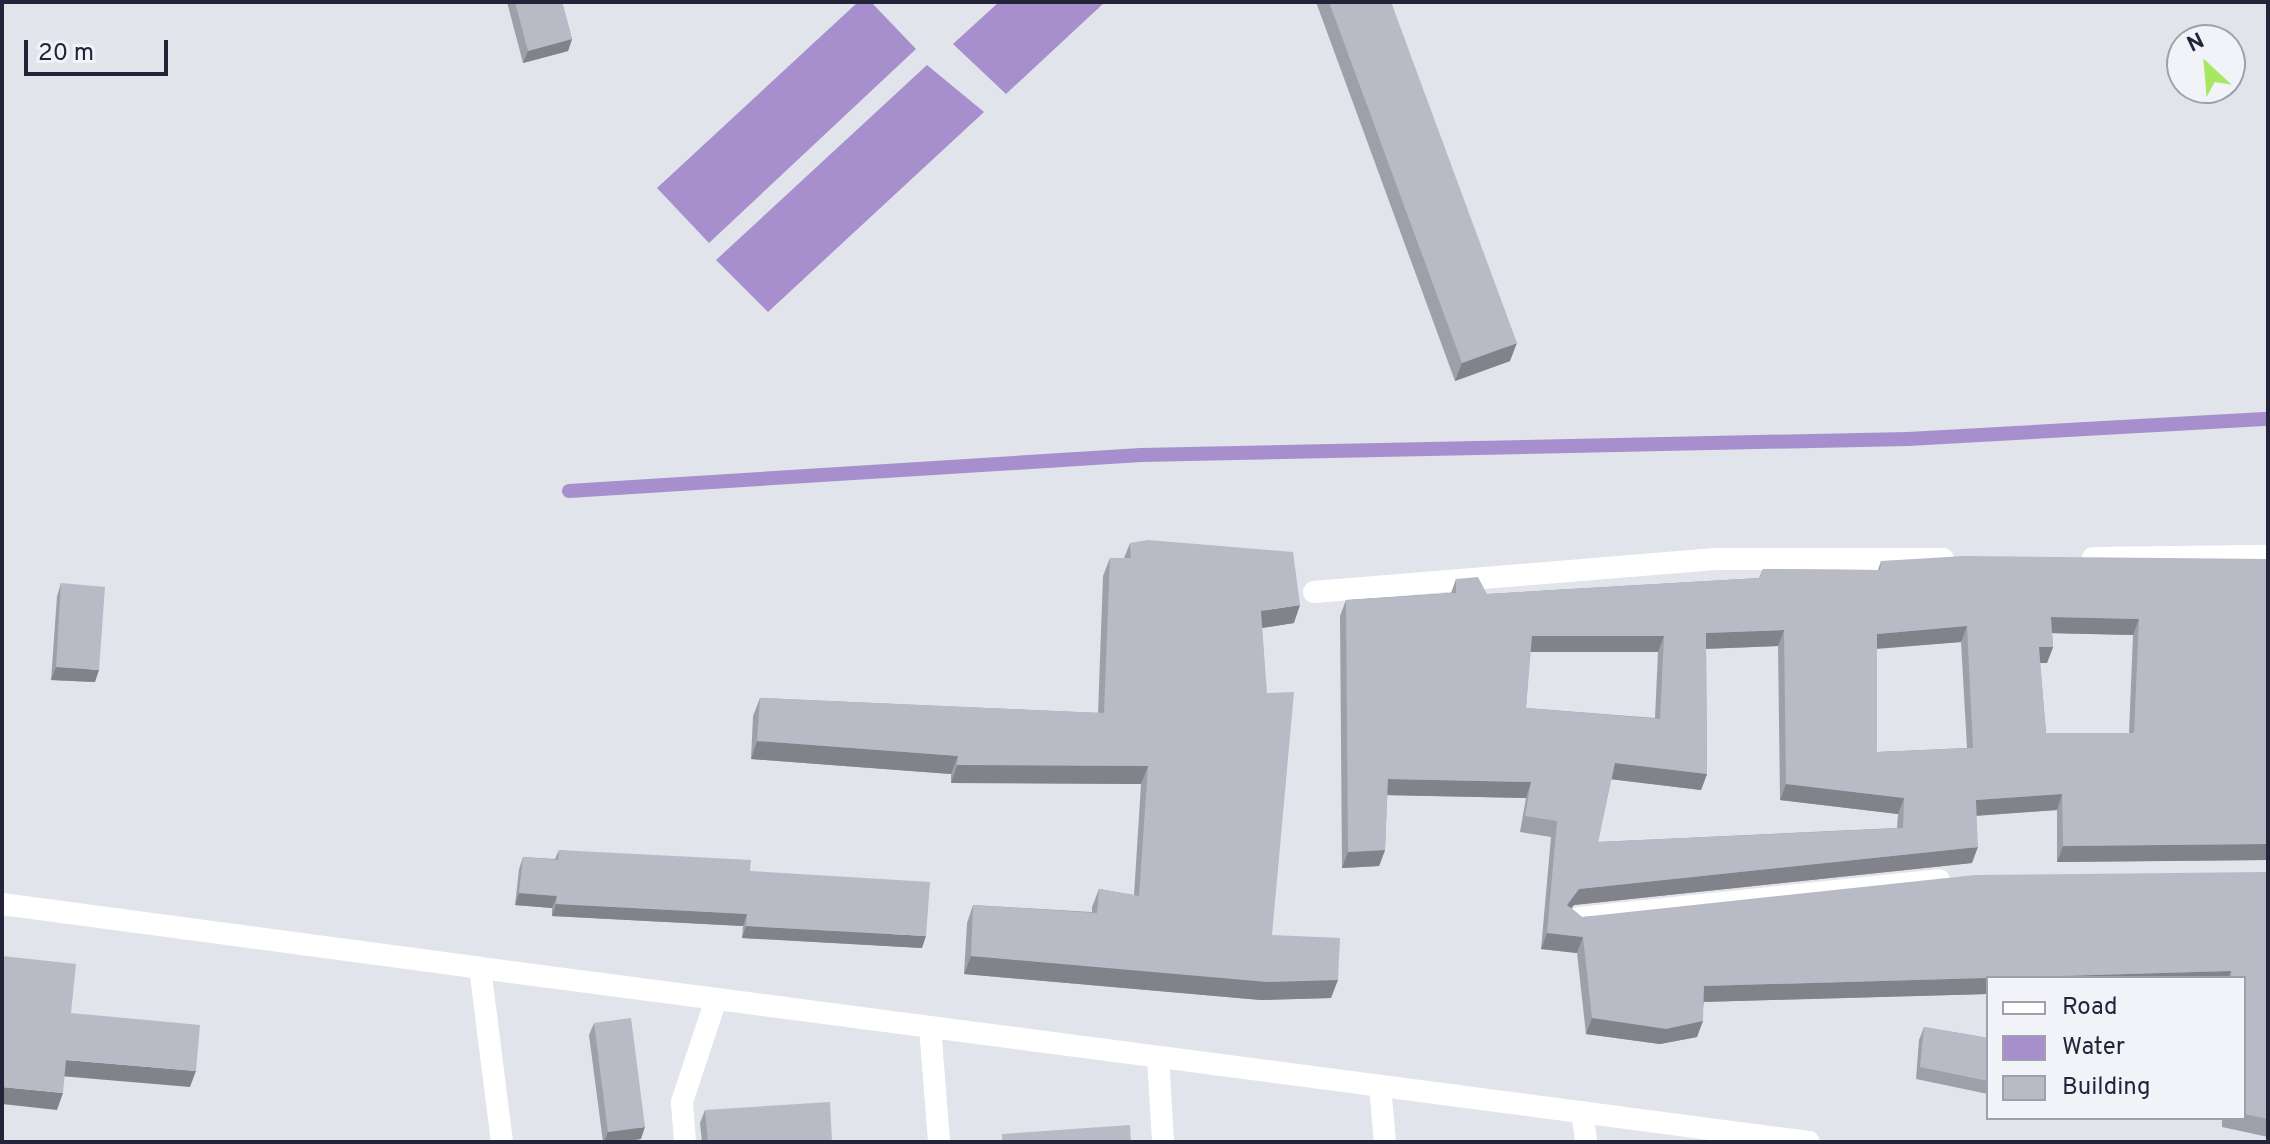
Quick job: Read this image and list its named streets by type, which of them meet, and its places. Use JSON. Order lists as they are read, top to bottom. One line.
{"legend":["Road","Water","Building"],"scale_bar":"20 m","north":"top left"}
